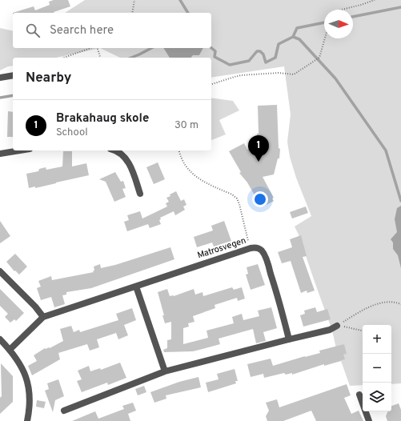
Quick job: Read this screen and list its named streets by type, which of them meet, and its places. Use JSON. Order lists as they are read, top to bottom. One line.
{"streets":{"street":["Matrosvegen"]},"north":"right","page":{"search":"Search here","heading":"Nearby","list":[{"mark":"1","name":"Brakahaug skole","note":"School","value":"30 m"}],"pins":"1","map_buttons":["+","−"]}}
